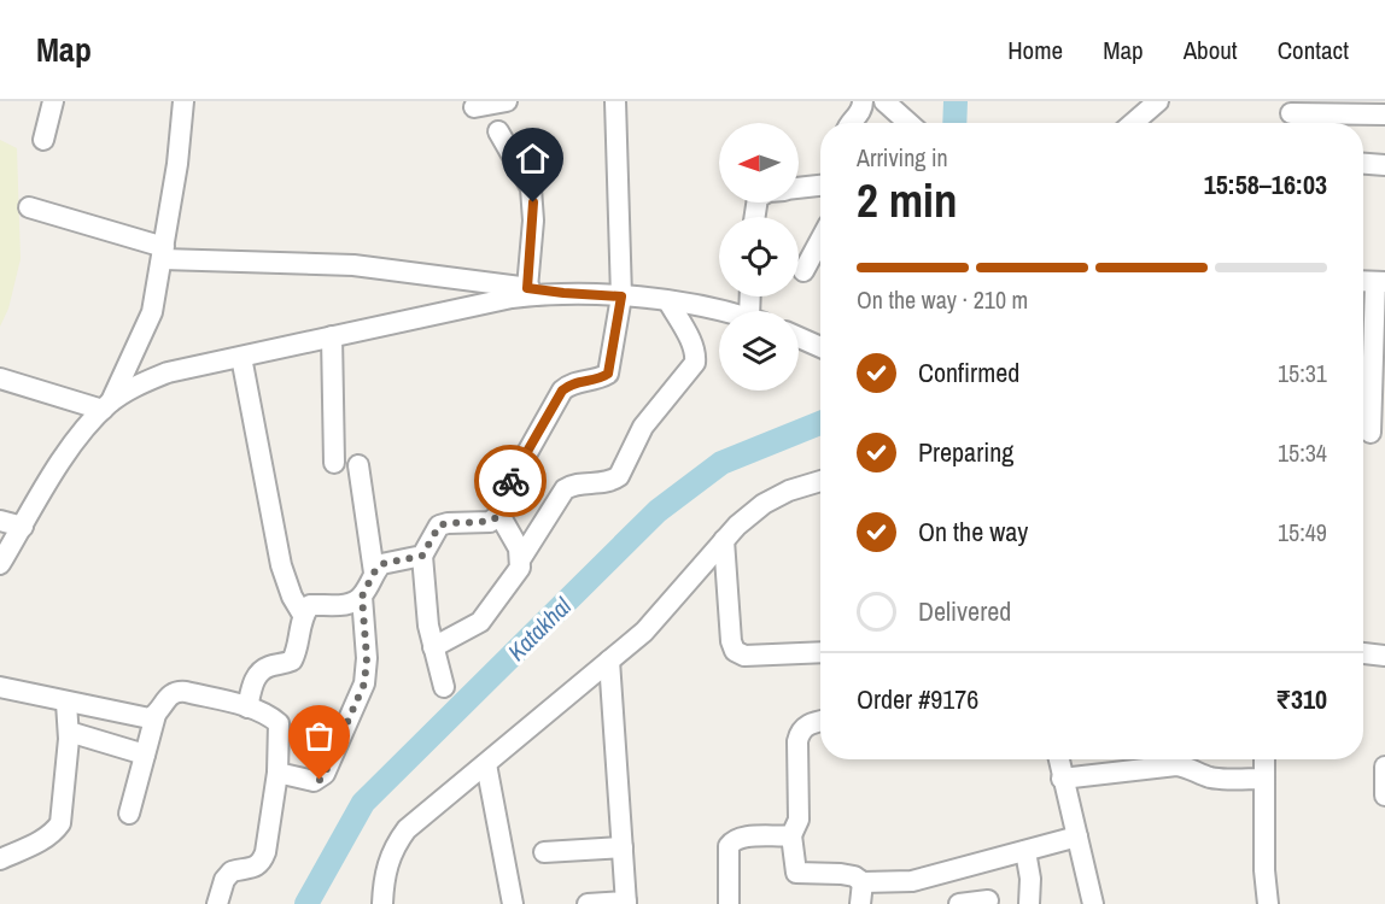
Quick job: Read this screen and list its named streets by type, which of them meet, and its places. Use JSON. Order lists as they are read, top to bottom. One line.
{"water":["Katakhal"],"north":"left","page":{"header":"Map","nav":["Home","Map","About","Contact"],"heading":["2 min","Arriving in","15:58–16:03"],"panel":["Order #9176","₹310"],"bar":"On the way · 210 m","list":[["Confirmed","15:31"],["Preparing","15:34"],["On the way","15:49"],"Delivered"]}}
